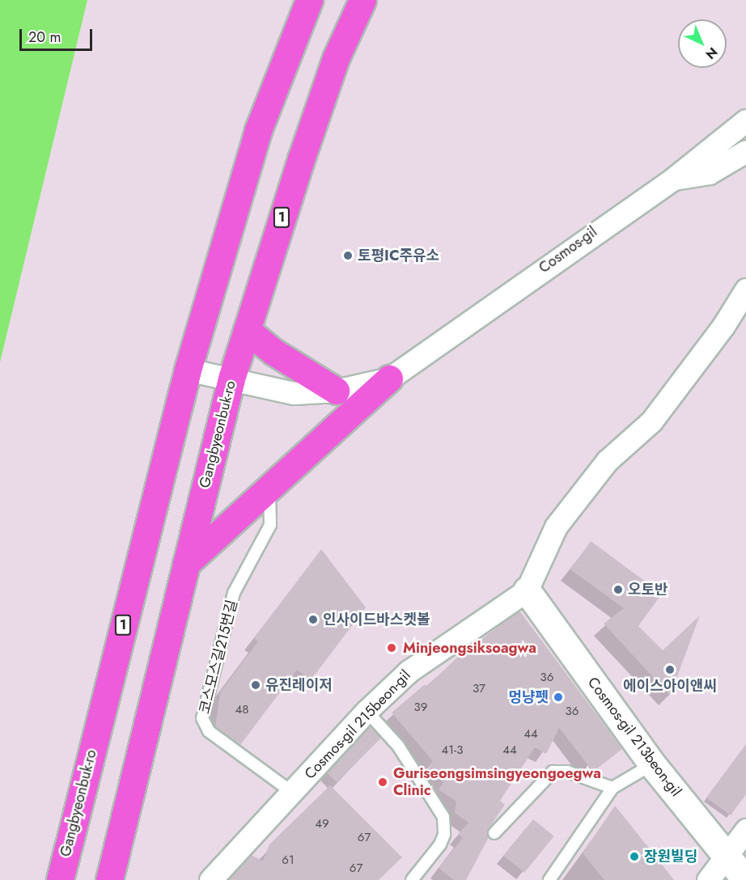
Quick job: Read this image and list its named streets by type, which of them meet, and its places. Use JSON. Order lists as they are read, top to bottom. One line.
{"streets":{"highway":["1","Gangbyeonbuk-ro"],"street":["Cosmos-gil","Cosmos-gil 215beon-gil","Cosmos-gil 213beon-gil"],"lane":["코스모스길215번길"]},"crossings":[["코스모스길215번길","Cosmos-gil 215beon-gil"],["Cosmos-gil 215beon-gil","Cosmos-gil 213beon-gil"]],"places":["토평IC주유소","오토반","인사이드바스켓볼","Minjeongsiksoagwa","에이스아이앤씨","유진레이저","멍냥펫","Guriseongsimsingyeongoegwa Clinic","장원빌딩"],"house_numbers":["36","37","39","48","36","44","41-3","44","49","67","61","67"],"scale_bar":"20 m","north":"bottom right"}
